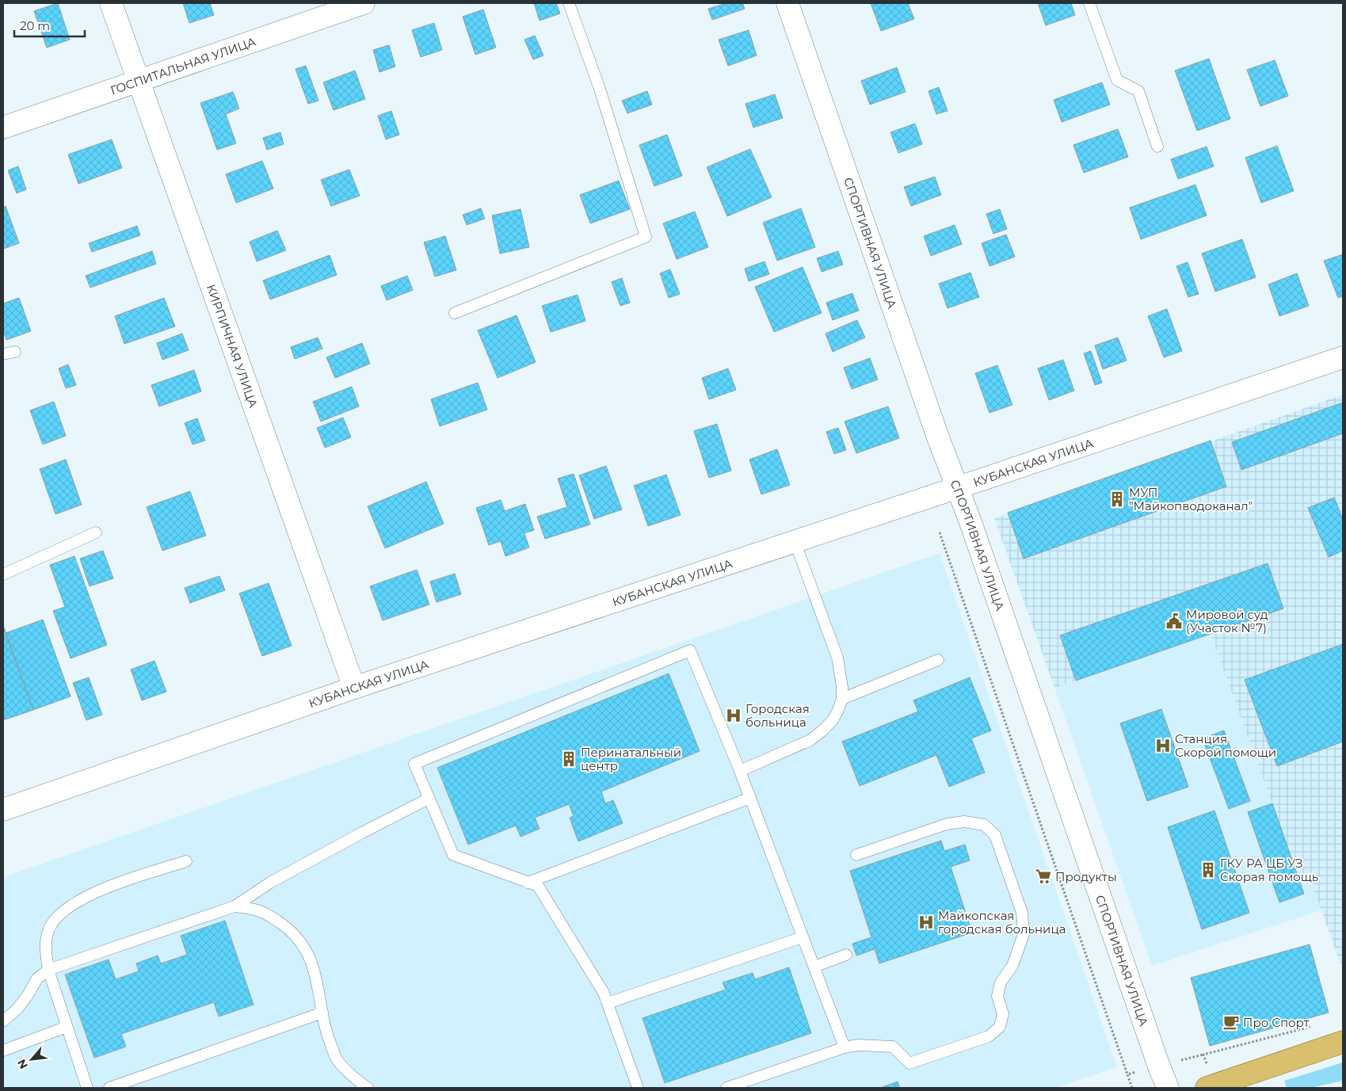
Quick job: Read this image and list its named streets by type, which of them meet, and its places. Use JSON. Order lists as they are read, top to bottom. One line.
{"streets":{"street":["ГОСПИТАЛЬНАЯ УЛИЦА","СПОРТИВНАЯ УЛИЦА","КИРПИЧНАЯ УЛИЦА","КУБАНСКАЯ УЛИЦА"]},"crossings":[["ГОСПИТАЛЬНАЯ УЛИЦА","КИРПИЧНАЯ УЛИЦА"],["СПОРТИВНАЯ УЛИЦА","КУБАНСКАЯ УЛИЦА"],["КИРПИЧНАЯ УЛИЦА","КУБАНСКАЯ УЛИЦА"]],"places":{"building":["МУП \"Майкопводоканал\"","Перинатальный центр","ГКУ РА ЦБ УЗ Скорая помощь"],"public building":["Мировой суд (Участок №7)"],"hospital":["Городская больница","Станция Скорой помощи","Майкопская городская больница"],"supermarket":["Продукты"],"cafe":["Про Спорт"]},"scale_bar":"20 m","north":"bottom left"}
